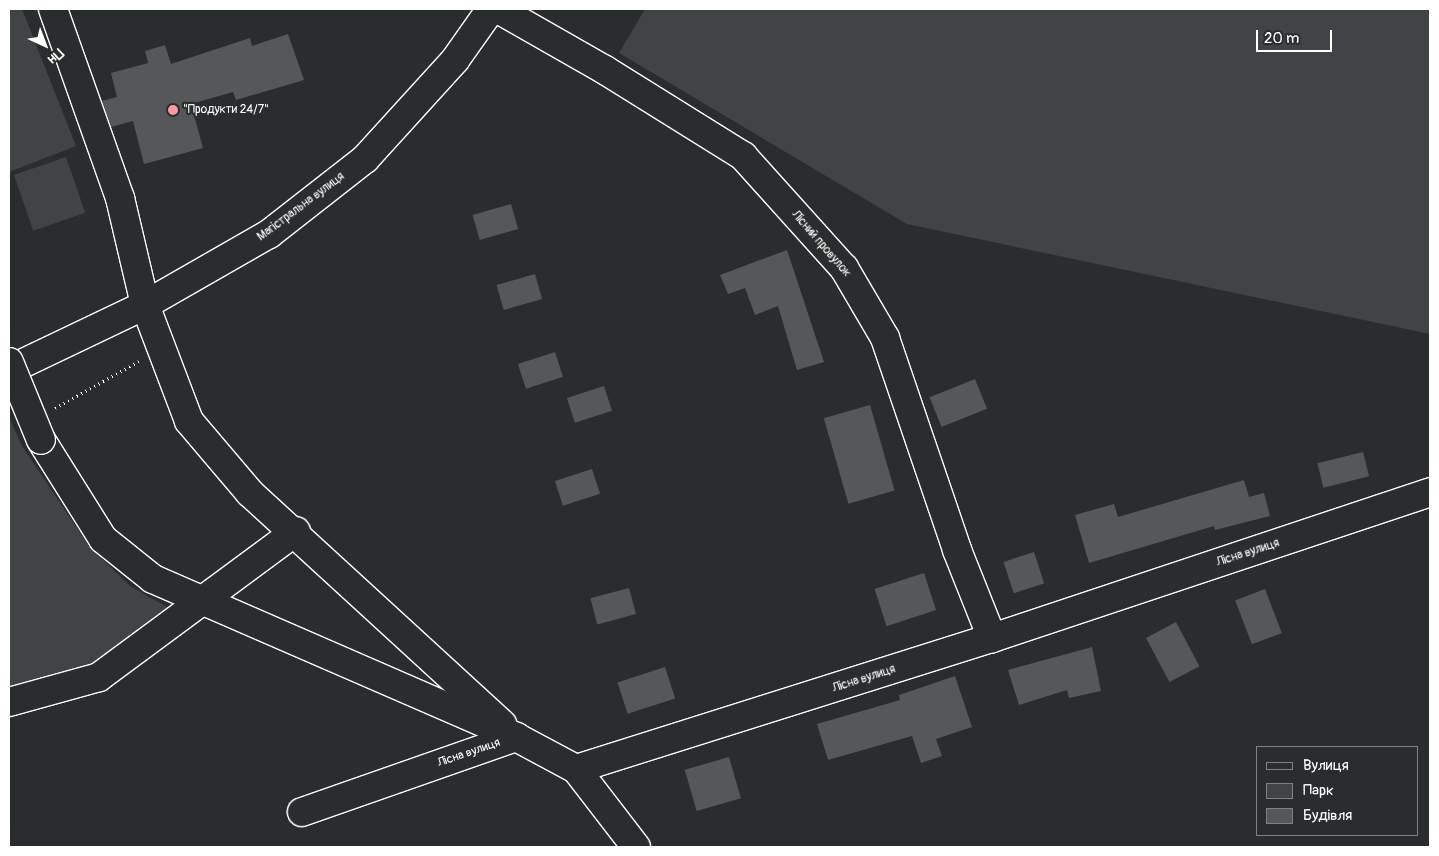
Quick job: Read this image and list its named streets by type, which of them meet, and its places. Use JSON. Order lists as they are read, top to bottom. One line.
{"streets":{"street":["Магістральна вулиця","Лісний провулок","Лісна вулиця"]},"crossings":[["Лісний провулок","Лісна вулиця"]],"places":["\"Продукти 24/7\""],"legend":["Вулиця","Парк","Будівля"],"scale_bar":"20 m","north":"bottom right"}
